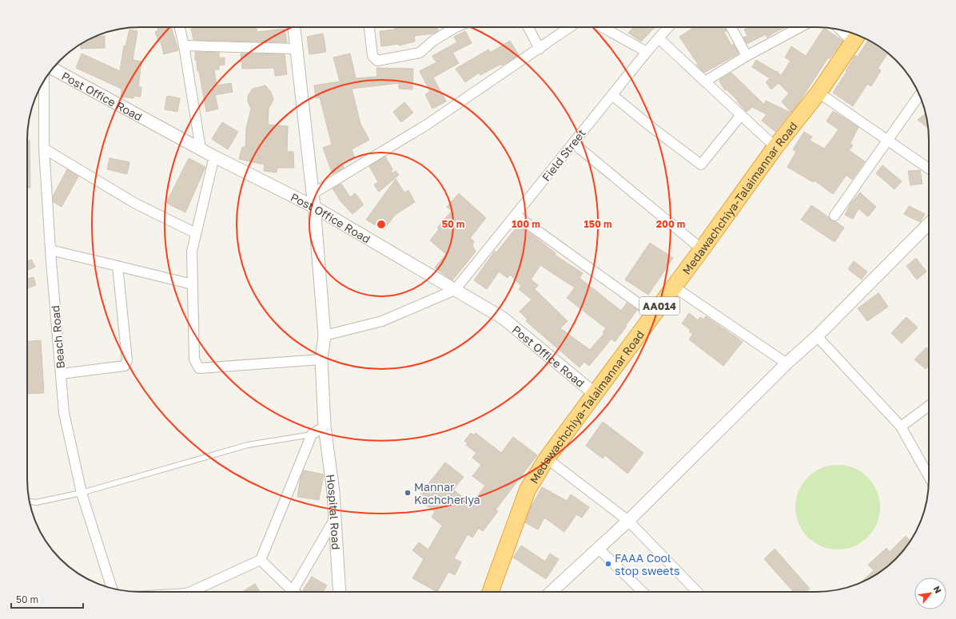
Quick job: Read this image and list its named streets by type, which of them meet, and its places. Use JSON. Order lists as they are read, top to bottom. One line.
{"streets":{"highway":["Medawachchiya-Talaimannar Road","AA014"],"street":["Post Office Road","Field Street","Beach Road","Hospital Road"]},"crossings":[["Post Office Road","Field Street"],["Post Office Road","Medawachchiya-Talaimannar Road"],["Post Office Road","Hospital Road"]],"places":["Mannar Kachcheriya","FAAA Cool stop sweets"],"scale_bar":"50 m","north":"top right","rings":["50 m","100 m","150 m","200 m"]}
